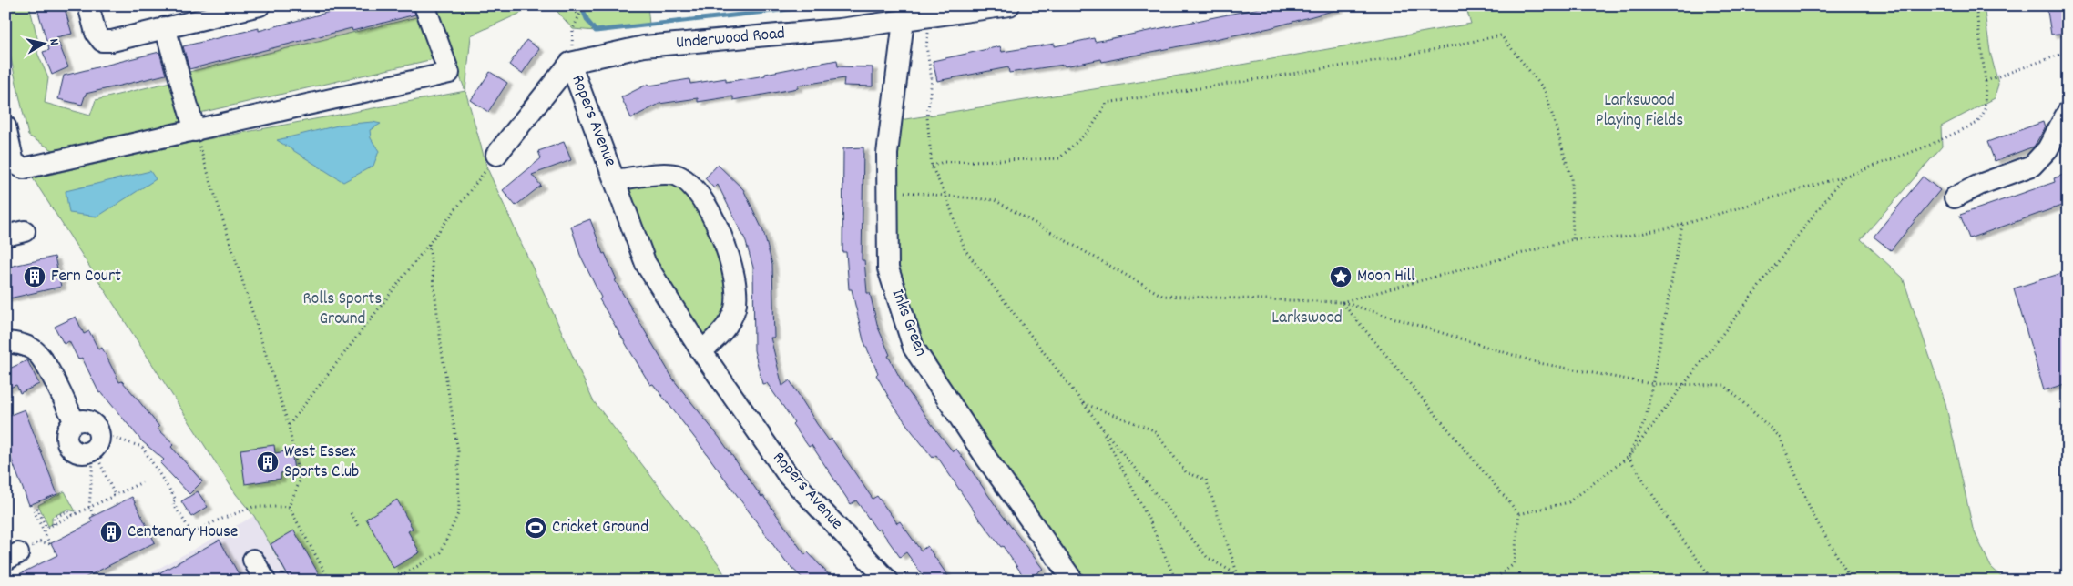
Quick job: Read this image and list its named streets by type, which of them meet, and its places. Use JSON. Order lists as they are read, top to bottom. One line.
{"streets":{"street":["Underwood Road","Ropers Avenue","Inks Green"]},"crossings":[["Underwood Road","Ropers Avenue"],["Underwood Road","Inks Green"]],"parks":["Larkswood Playing Fields","Rolls Sports Ground","Larkswood"],"places":{"building":["Fern Court","West Essex Sports Club","Centenary House"],"place":["Moon Hill"],"sports":["Cricket Ground"]},"north":"right"}
